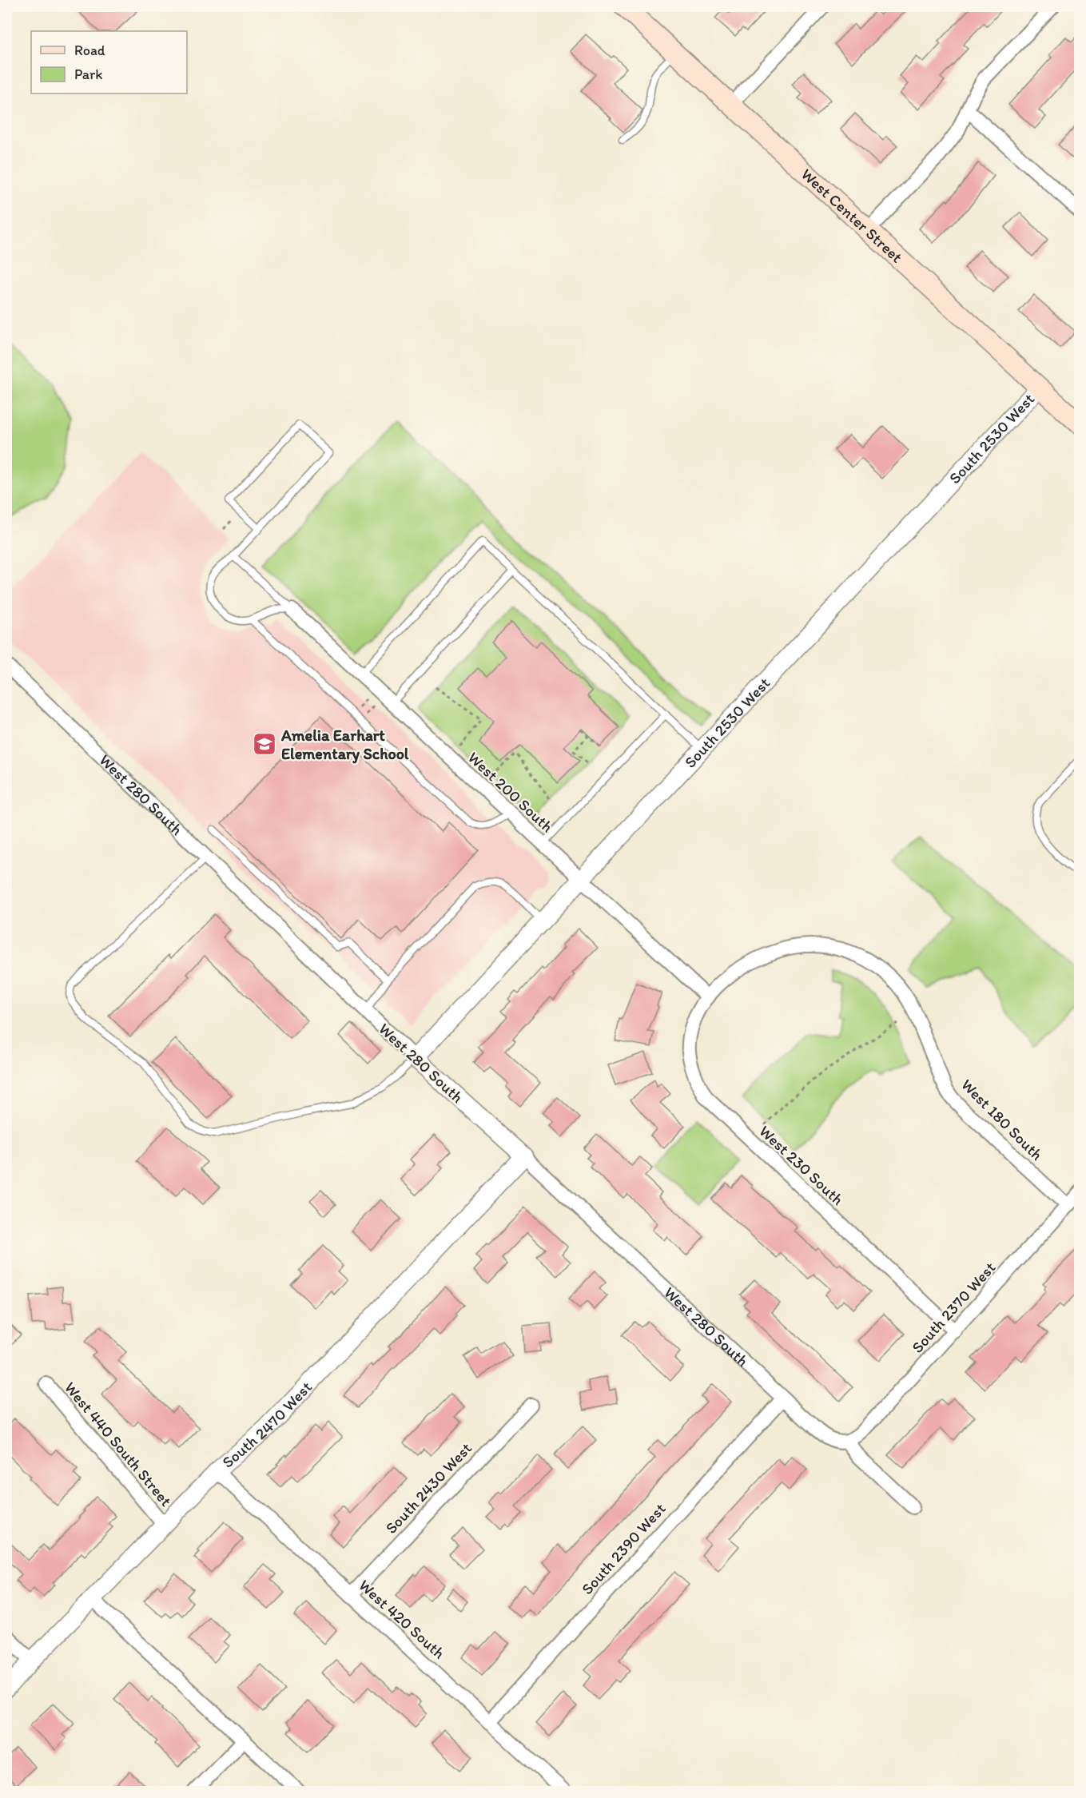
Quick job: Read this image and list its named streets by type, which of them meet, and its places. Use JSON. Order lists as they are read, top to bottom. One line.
{"streets":{"main road":["West Center Street"],"street":["South 2530 West","West 200 South","West 280 South","West 180 South","West 230 South","South 2370 West","South 2470 West","West 440 South Street","South 2430 West","South 2390 West","West 420 South"]},"crossings":[["West Center Street","South 2530 West"],["South 2530 West","West 200 South"],["South 2530 West","West 280 South"],["West 200 South","West 180 South"],["West 200 South","West 230 South"],["West 280 South","South 2370 West"],["West 280 South","South 2470 West"],["West 280 South","South 2390 West"],["West 180 South","West 230 South"],["West 180 South","South 2370 West"],["West 230 South","South 2370 West"],["South 2470 West","West 440 South Street"],["South 2470 West","West 420 South"],["South 2430 West","West 420 South"],["South 2390 West","West 420 South"]],"places":{"school or university":["Amelia Earhart Elementary School"]},"legend":["Road","Park"]}
